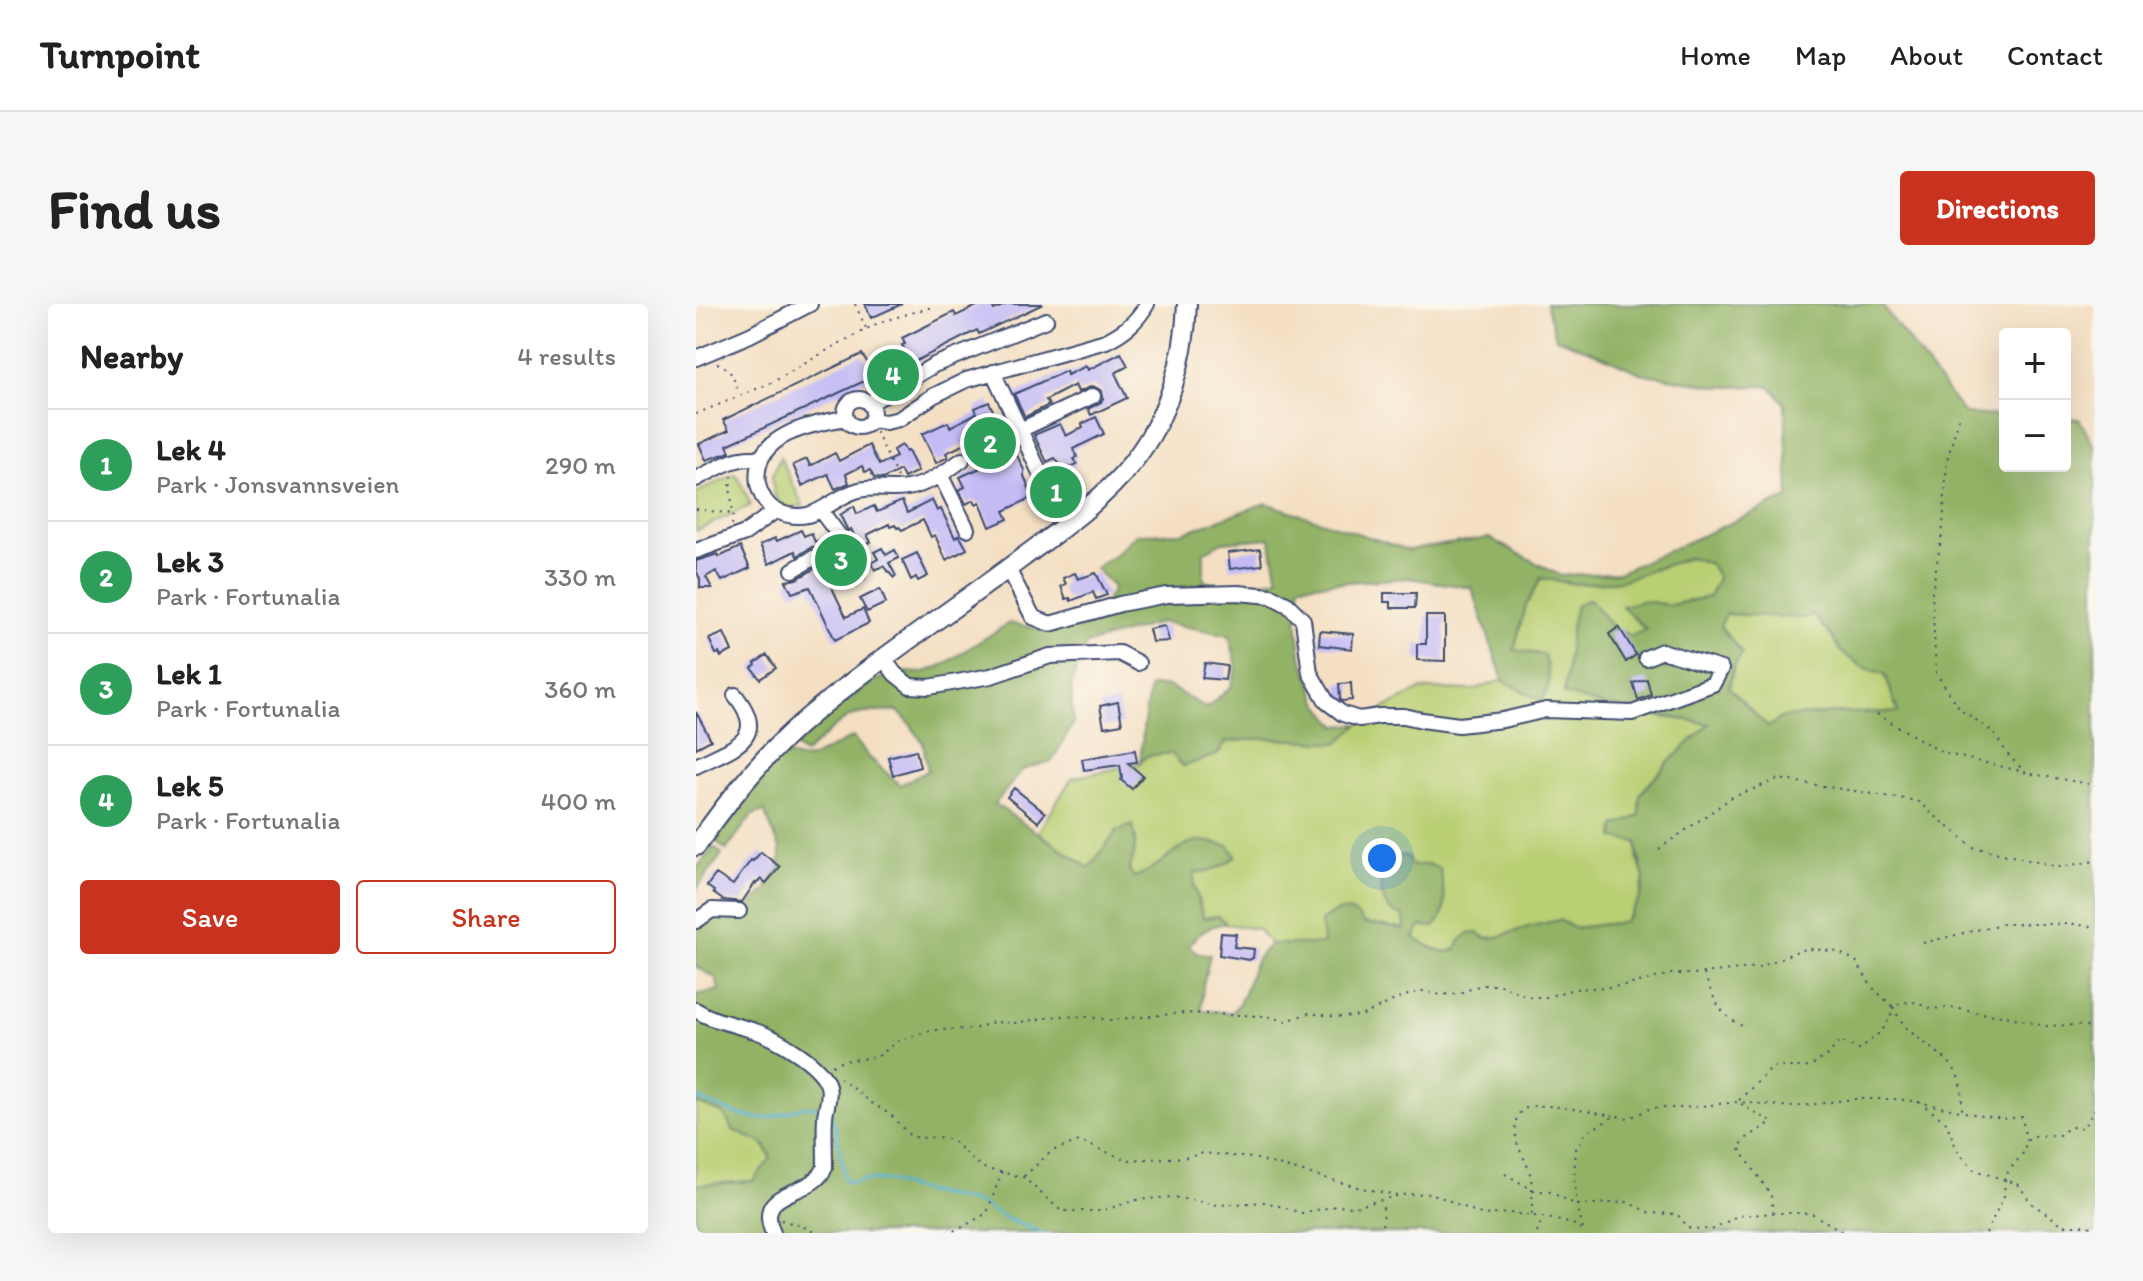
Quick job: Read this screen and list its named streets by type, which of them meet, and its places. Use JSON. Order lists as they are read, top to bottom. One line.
{"page":{"header":"Turnpoint","nav":["Home","Map","About","Contact"],"buttons":["Directions",["Save","Share"]],"title":"Find us","heading":["Nearby","4 results"],"map_buttons":["+","−"],"pins":["4","2","1","3"],"list":[{"mark":"1","name":"Lek 4","note":"Park · Jonsvannsveien","value":"290 m"},{"mark":"2","name":"Lek 3","note":"Park · Fortunalia","value":"330 m"},{"mark":"3","name":"Lek 1","note":"Park · Fortunalia","value":"360 m"},{"mark":"4","name":"Lek 5","note":"Park · Fortunalia","value":"400 m"}]}}
